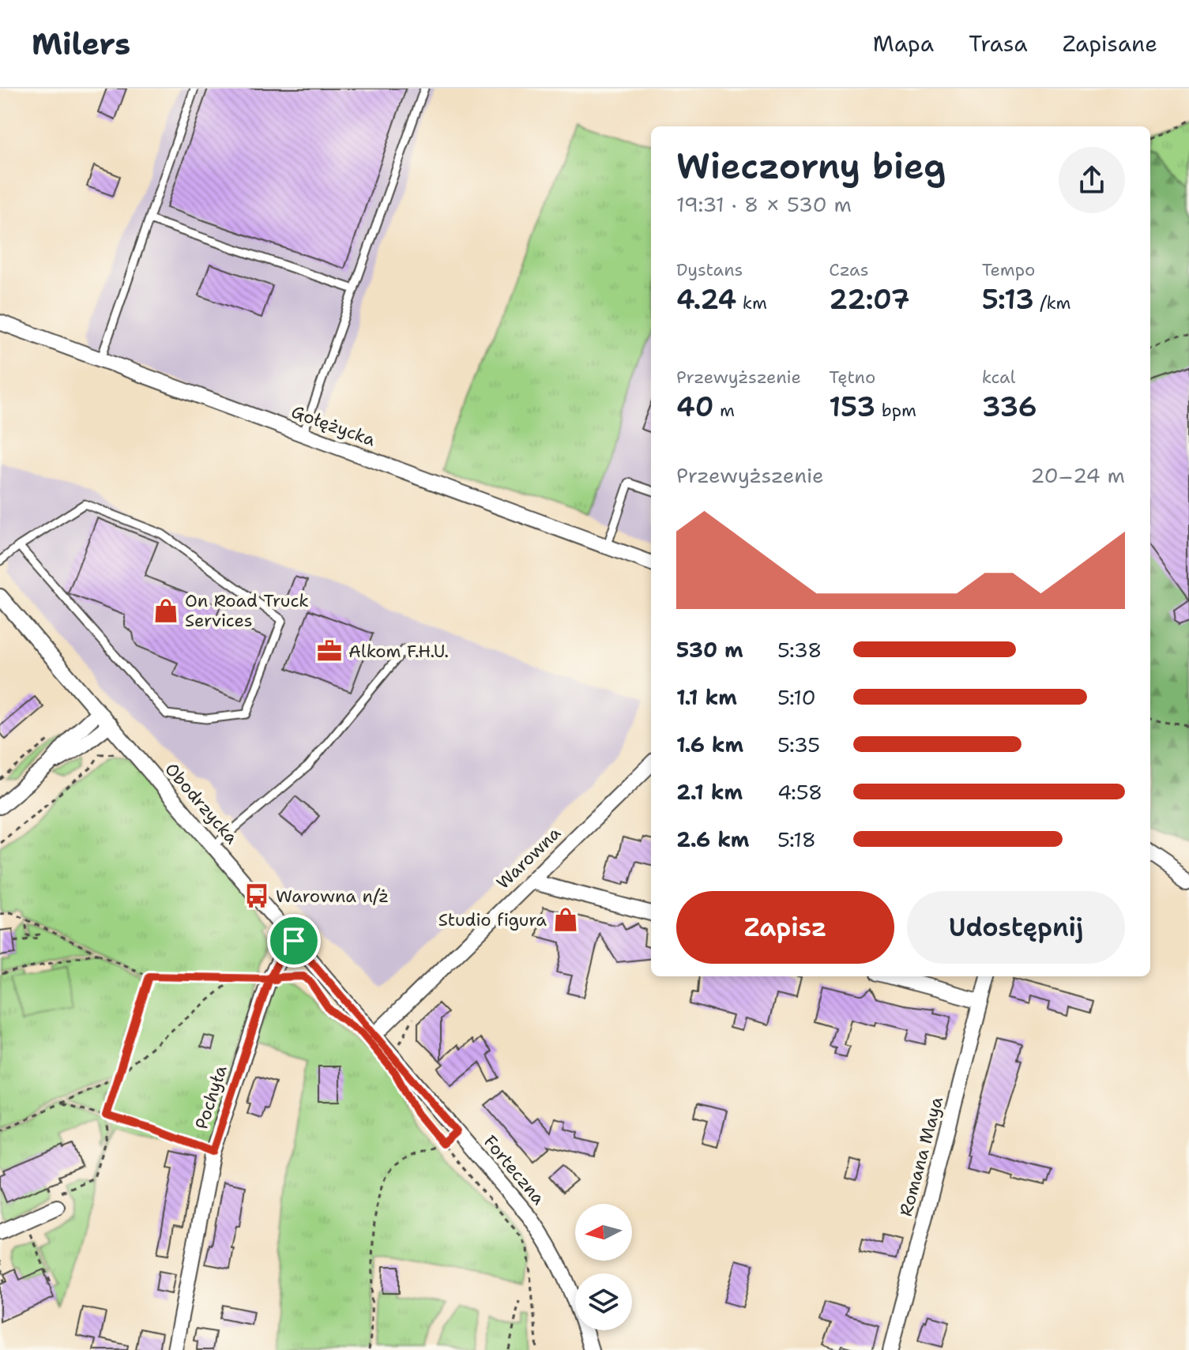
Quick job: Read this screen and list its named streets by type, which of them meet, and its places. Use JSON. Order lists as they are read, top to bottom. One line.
{"streets":{"street":["Gołężycka","Obodrzycka","Warowna","Pochyła","Romana Maya","Forteczna"]},"crossings":[["Obodrzycka","Warowna"],["Obodrzycka","Pochyła"],["Obodrzycka","Forteczna"],["Warowna","Forteczna"]],"places":{"shop":["On Road Truck Services","Studio figura"],"office":["Alkom F.H.U."],"bus stop":["Warowna n/ż"]},"north":"left","page":{"header":"Milers","nav":["Mapa","Trasa","Zapisane"],"heading":["Wieczorny bieg","19:31 · 8 × 530 m"],"stats":[["Dystans","4.24 km"],["Czas","22:07"],["Tempo","5:13 /km"],["Przewyższenie","40 m"],["Tętno","153 bpm"],["kcal","336"]],"chart":["Przewyższenie","20–24 m"],"list":[{"name":"530 m","note":"5:38"},{"name":"1.1 km","note":"5:10"},{"name":"1.6 km","note":"5:35"},{"name":"2.1 km","note":"4:58"},{"name":"2.6 km","note":"5:18"}],"buttons":["Zapisz","Udostępnij"]}}
